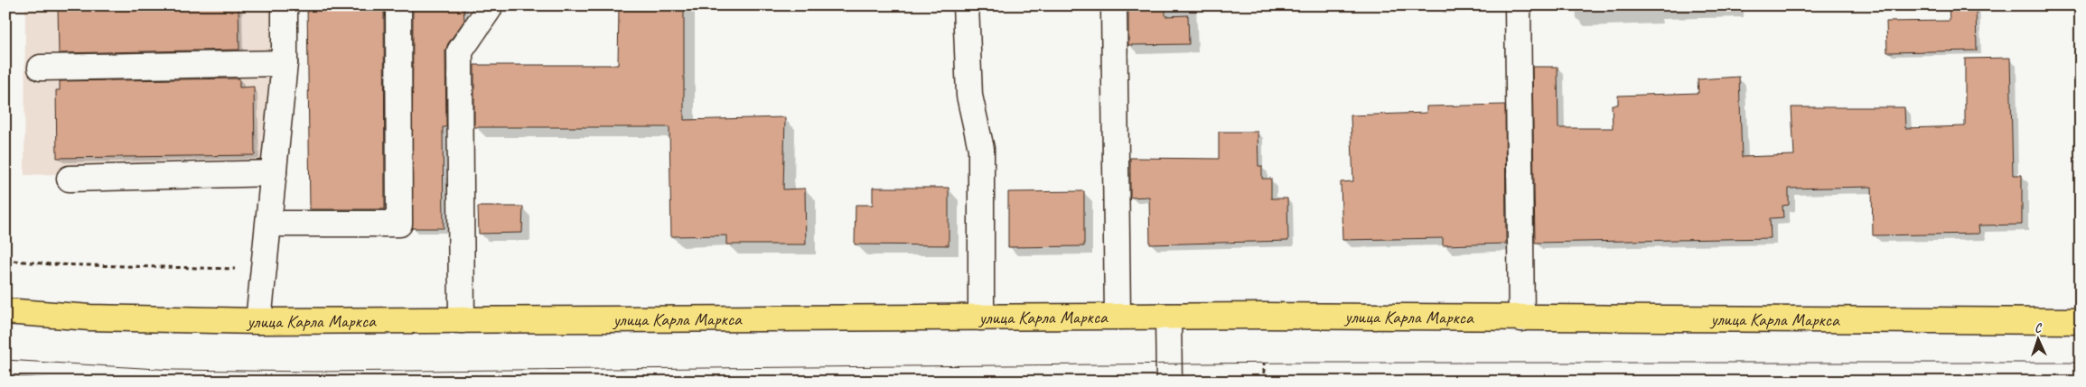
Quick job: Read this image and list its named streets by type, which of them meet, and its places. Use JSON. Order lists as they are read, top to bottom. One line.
{"streets":{"main road":["улица Карла Маркса"]},"north":"top"}
